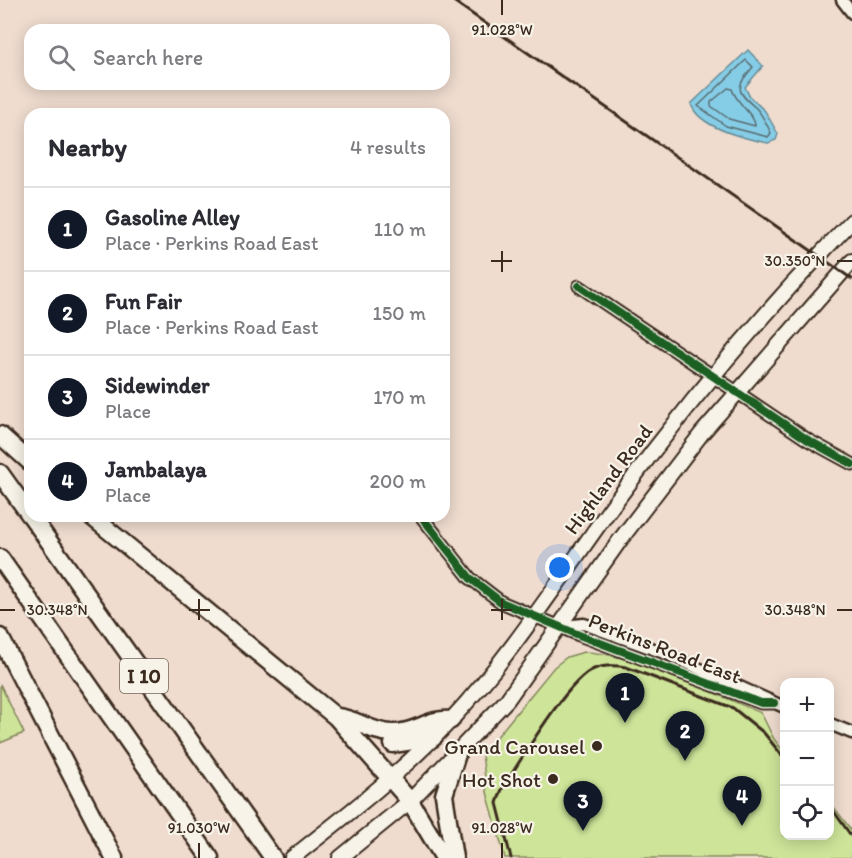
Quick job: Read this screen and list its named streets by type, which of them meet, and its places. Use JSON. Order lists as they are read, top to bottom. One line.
{"streets":{"highway":["I 10"],"main road":["Highland Road"],"street":["Perkins Road East"]},"crossings":[["Highland Road","Perkins Road East"]],"places":["Grand Carousel","Hot Shot"],"page":{"search":"Search here","heading":["Nearby","4 results"],"list":[{"mark":"1","name":"Gasoline Alley","note":"Place · Perkins Road East","value":"110 m"},{"mark":"2","name":"Fun Fair","note":"Place · Perkins Road East","value":"150 m"},{"mark":"3","name":"Sidewinder","note":"Place","value":"170 m"},{"mark":"4","name":"Jambalaya","note":"Place","value":"200 m"}],"pins":["1","2","4","3"],"map_buttons":["+","−"]},"coordinates":["91.028°W","30.350°N","30.348°N","91.030°W"]}
